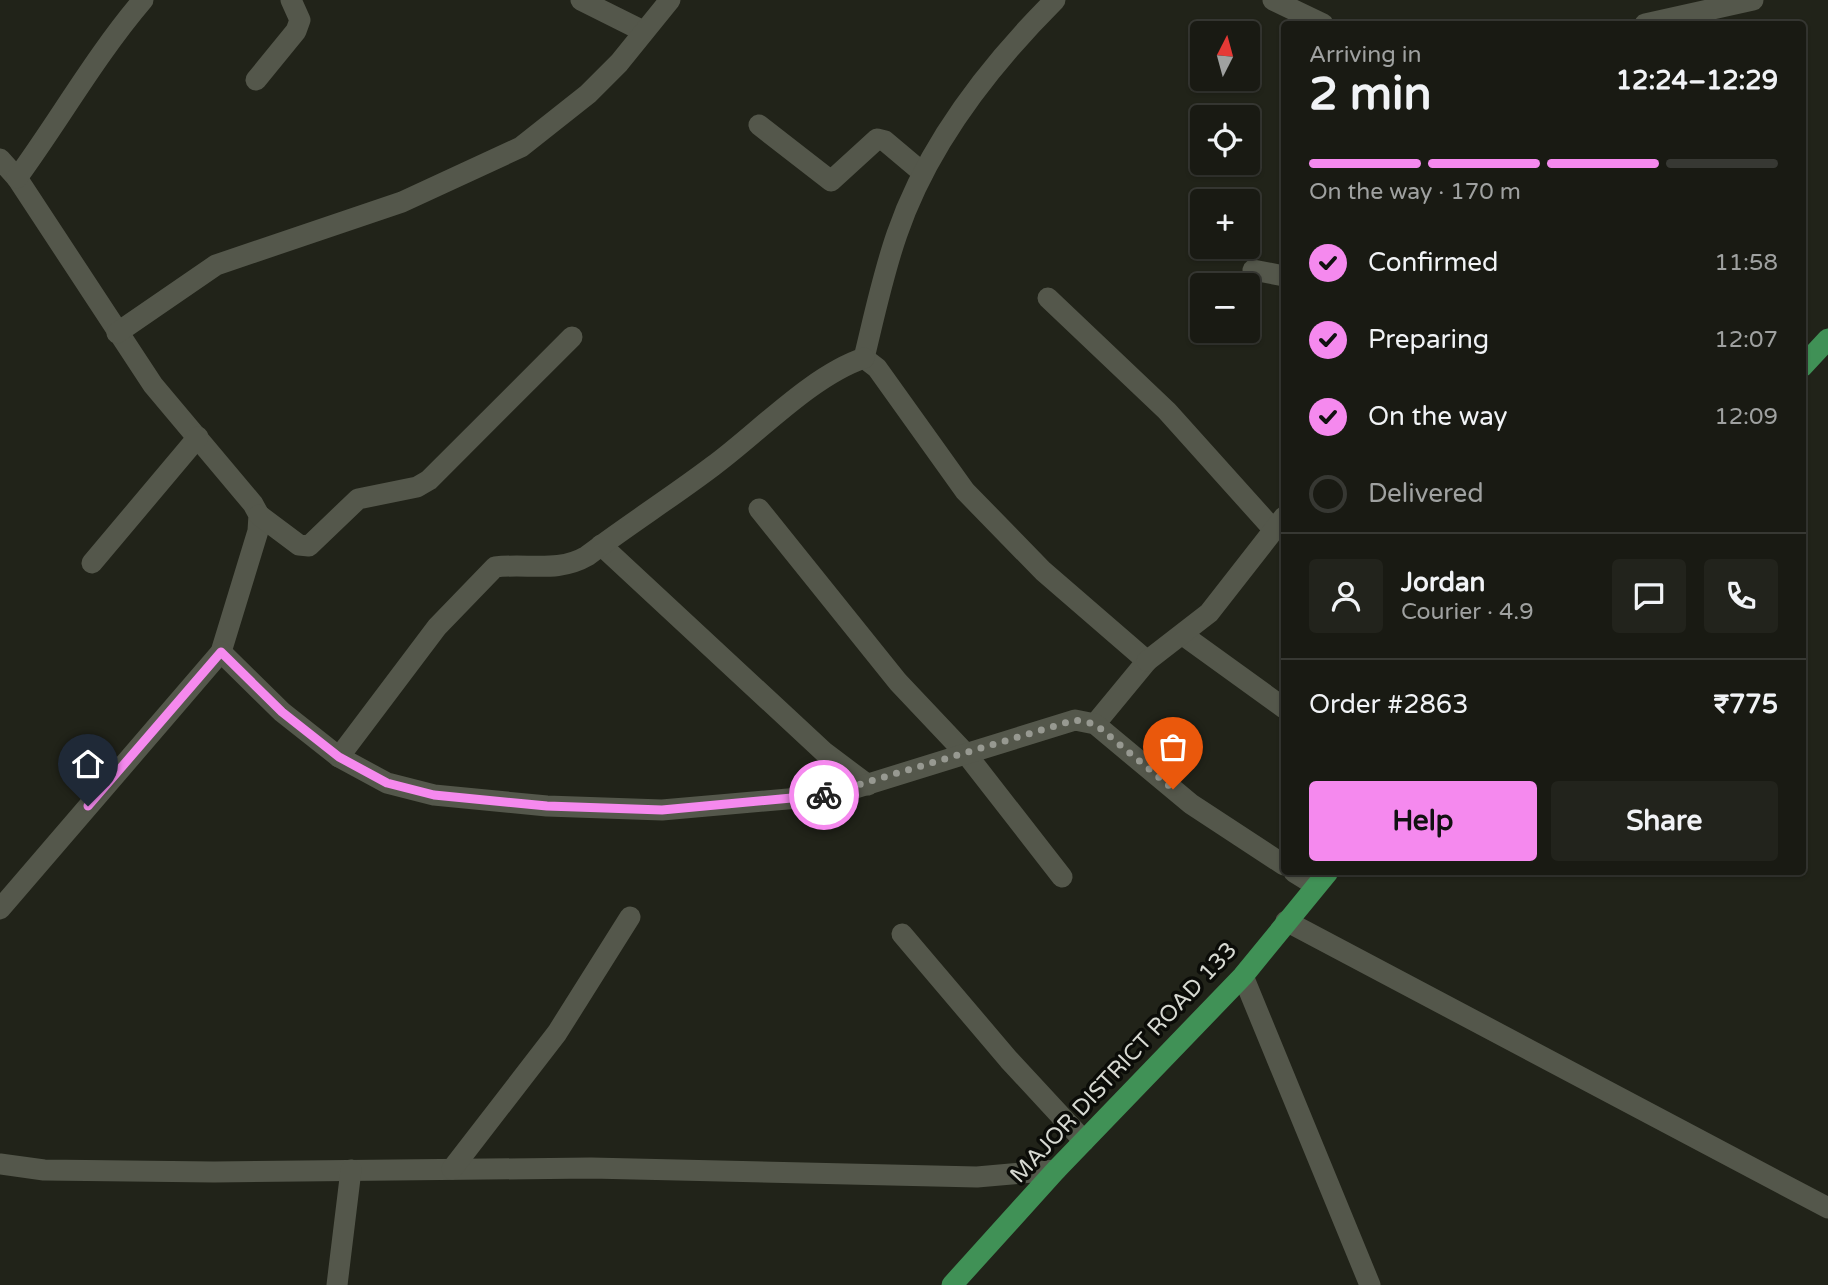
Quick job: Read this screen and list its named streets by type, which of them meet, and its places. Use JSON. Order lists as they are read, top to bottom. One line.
{"streets":{"main road":["MAJOR DISTRICT ROAD 133"]},"north":"top","page":{"map_buttons":["+","−"],"heading":["2 min","Arriving in","12:24–12:29"],"panel":["Jordan","Courier · 4.9","Order #2863","₹775"],"bar":"On the way · 170 m","list":[["Confirmed","11:58"],["Preparing","12:07"],["On the way","12:09"],"Delivered"],"buttons":["Help","Share"]}}
